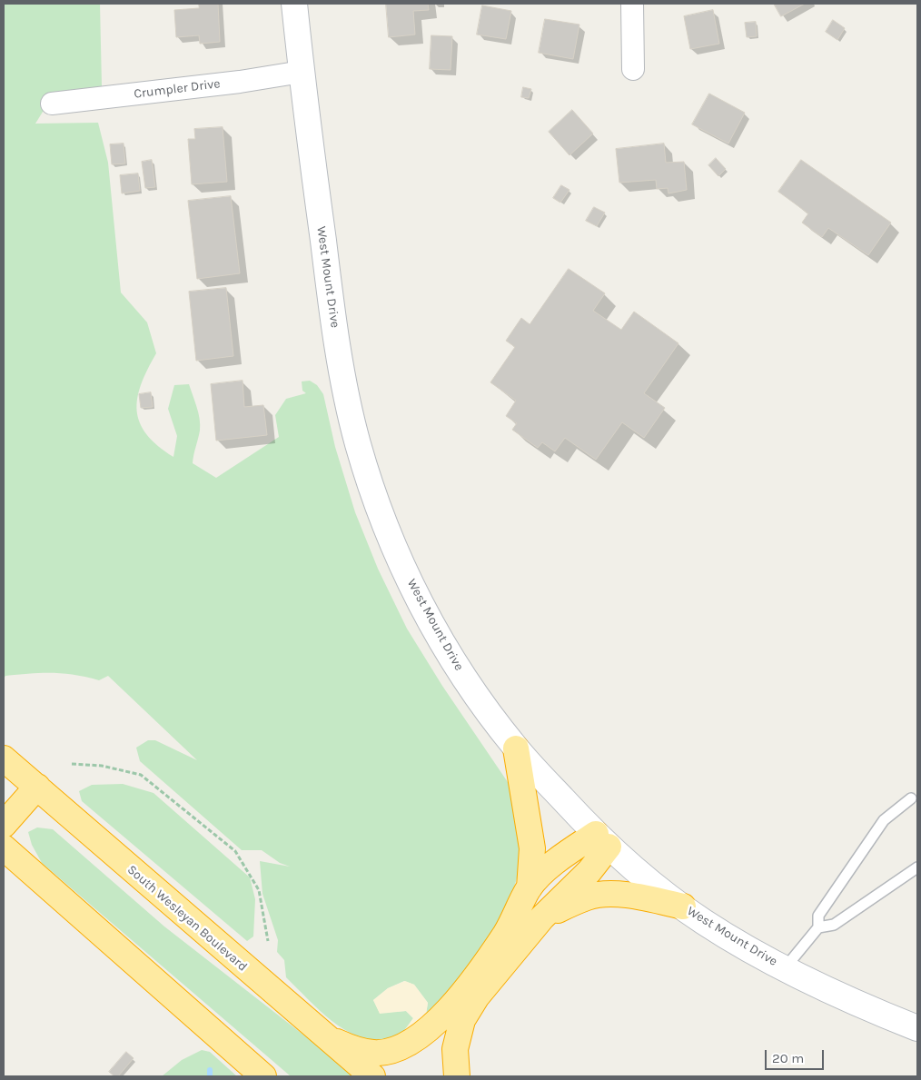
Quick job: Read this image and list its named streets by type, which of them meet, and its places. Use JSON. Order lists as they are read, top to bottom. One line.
{"streets":{"highway":["South Wesleyan Boulevard"],"main road":["West Mount Drive"],"street":["Crumpler Drive"]},"crossings":[["Crumpler Drive","West Mount Drive"]],"scale_bar":"20 m"}
